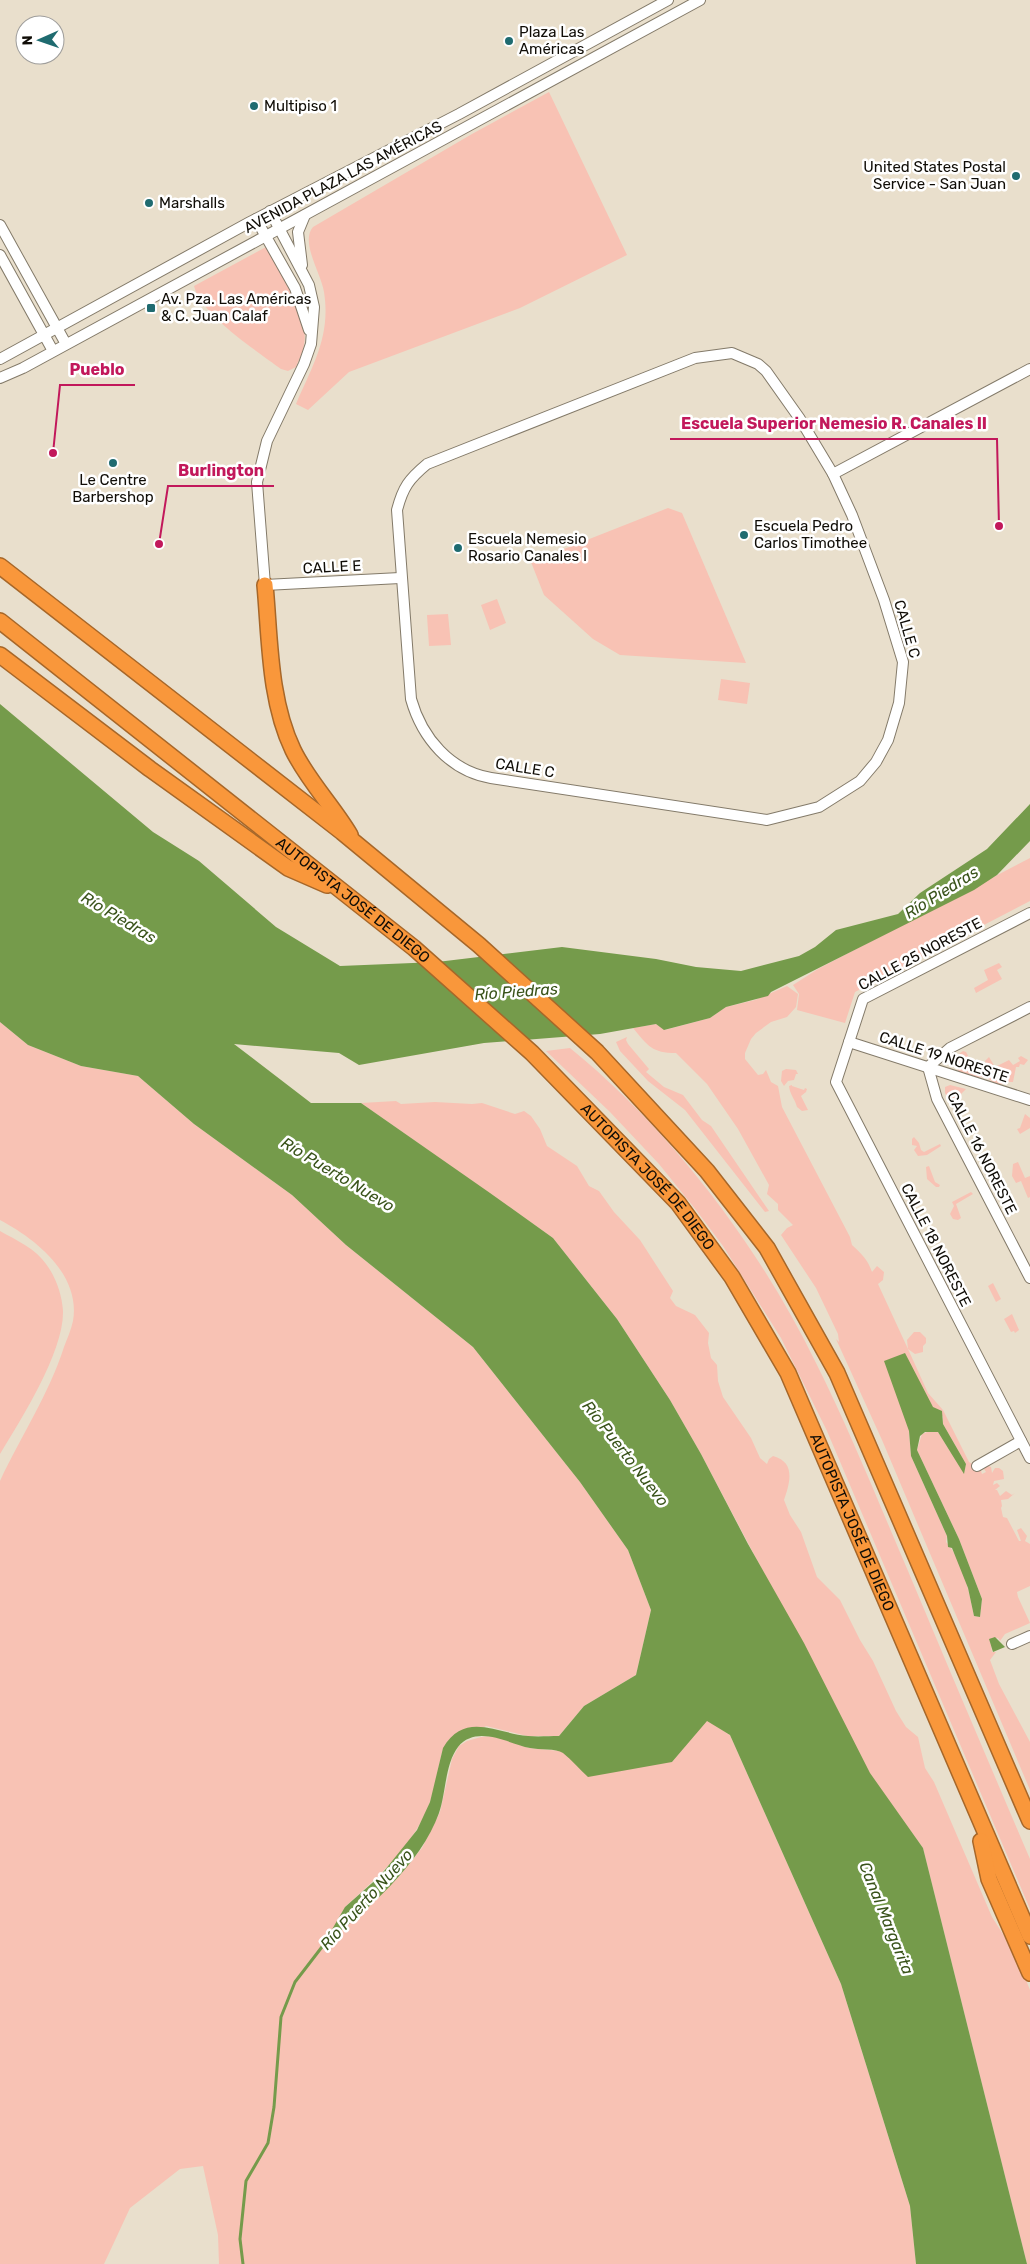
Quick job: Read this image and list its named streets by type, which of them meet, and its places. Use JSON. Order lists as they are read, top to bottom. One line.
{"streets":{"highway":["AUTOPISTA JOSÉ DE DIEGO"],"street":["AVENIDA PLAZA LAS AMÉRICAS","CALLE E","CALLE C","CALLE 25 NORESTE","CALLE 19 NORESTE","CALLE 16 NORESTE","CALLE 18 NORESTE"]},"crossings":[["CALLE E","CALLE C"],["CALLE 25 NORESTE","CALLE 19 NORESTE"],["CALLE 25 NORESTE","CALLE 18 NORESTE"],["CALLE 19 NORESTE","CALLE 16 NORESTE"],["CALLE 19 NORESTE","CALLE 18 NORESTE"]],"water":["Río Piedras","Río Puerto Nuevo","Canal Margarita"],"places":{"other":["Plaza Las Américas","Multipiso 1","United States Postal Service - San Juan","Marshalls","Pueblo","Le Centre Barbershop","Escuela Superior Nemesio R. Canales II","Escuela Pedro Carlos Timothee","Burlington","Escuela Nemesio Rosario Canales I"],"transit":["Av. Pza. Las Américas & C. Juan Calaf"]},"north":"left"}
